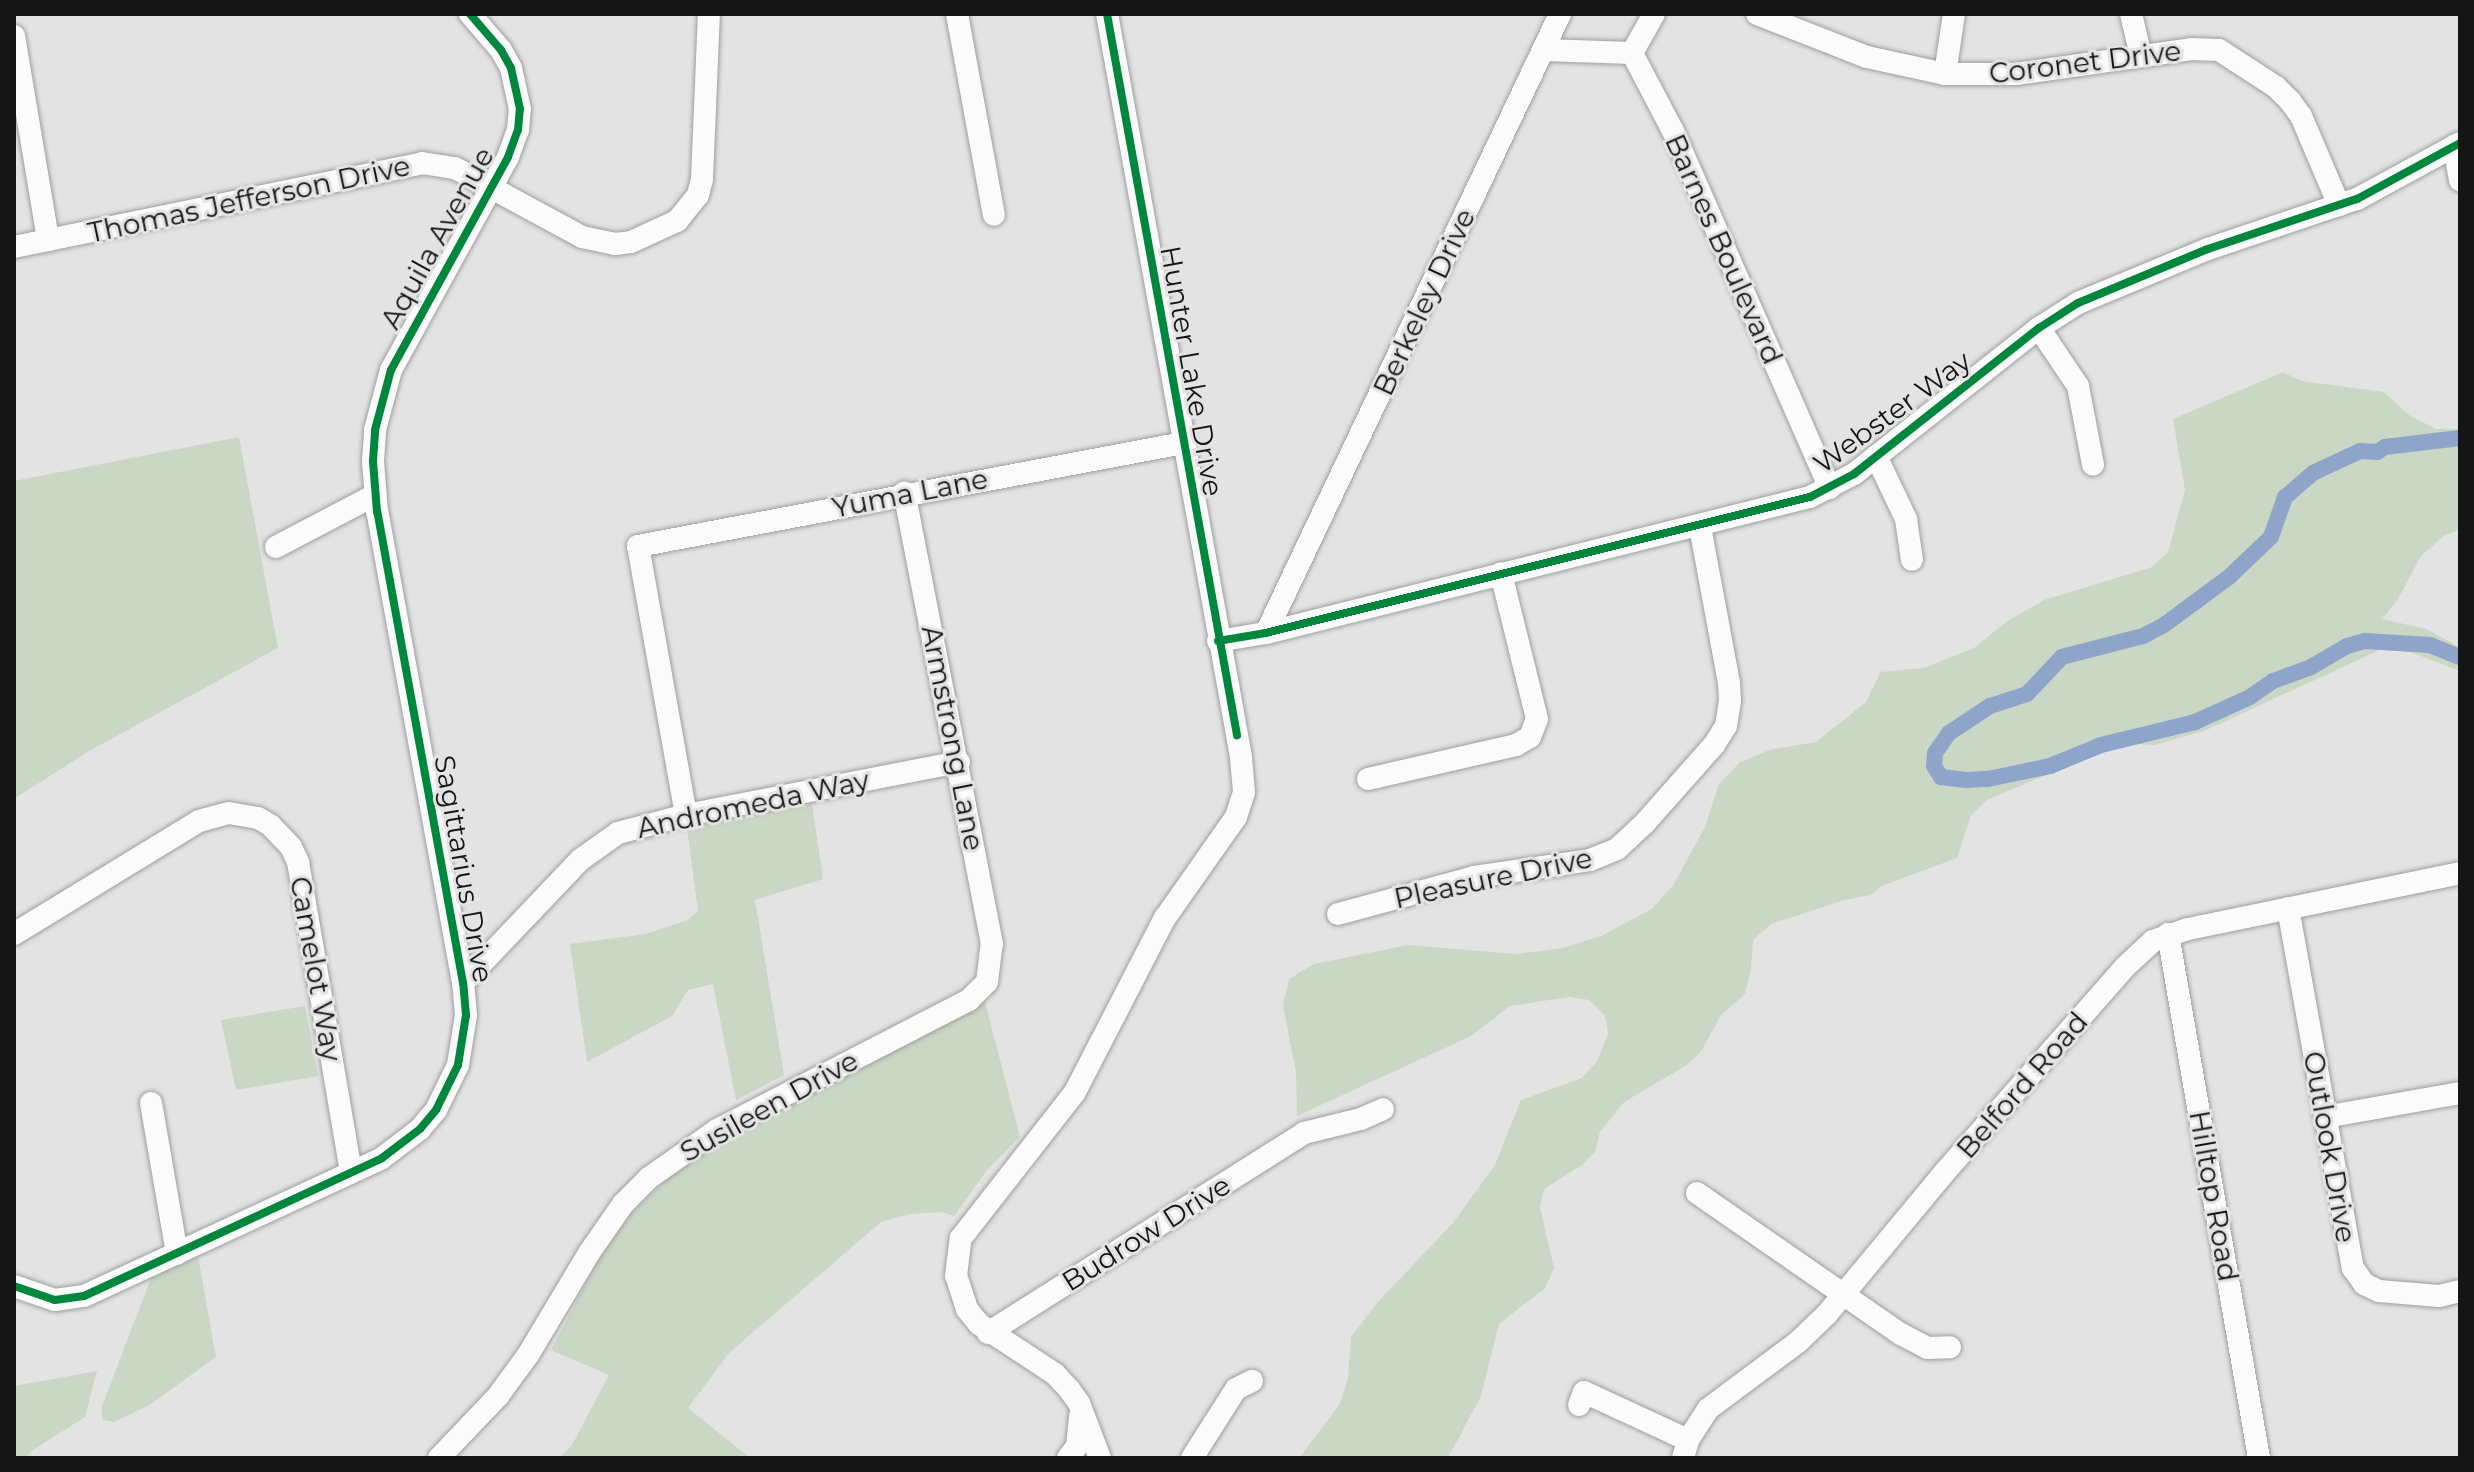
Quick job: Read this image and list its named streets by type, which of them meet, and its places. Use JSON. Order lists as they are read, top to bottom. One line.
{"streets":{"street":["Coronet Drive","Thomas Jefferson Drive","Aquila Avenue","Barnes Boulevard","Berkeley Drive","Hunter Lake Drive","Webster Way","Yuma Lane","Armstrong Lane","Andromeda Way","Sagittarius Drive","Pleasure Drive","Camelot Way","Belford Road","Susileen Drive","Outlook Drive","Hilltop Road","Budrow Drive"]},"crossings":[["Coronet Drive","Webster Way"],["Thomas Jefferson Drive","Aquila Avenue"],["Aquila Avenue","Sagittarius Drive"],["Barnes Boulevard","Webster Way"],["Berkeley Drive","Webster Way"],["Hunter Lake Drive","Webster Way"],["Hunter Lake Drive","Yuma Lane"],["Hunter Lake Drive","Budrow Drive"],["Webster Way","Pleasure Drive"],["Yuma Lane","Armstrong Lane"],["Yuma Lane","Andromeda Way"],["Armstrong Lane","Andromeda Way"],["Armstrong Lane","Susileen Drive"],["Andromeda Way","Sagittarius Drive"],["Sagittarius Drive","Camelot Way"],["Belford Road","Outlook Drive"],["Belford Road","Hilltop Road"]]}
